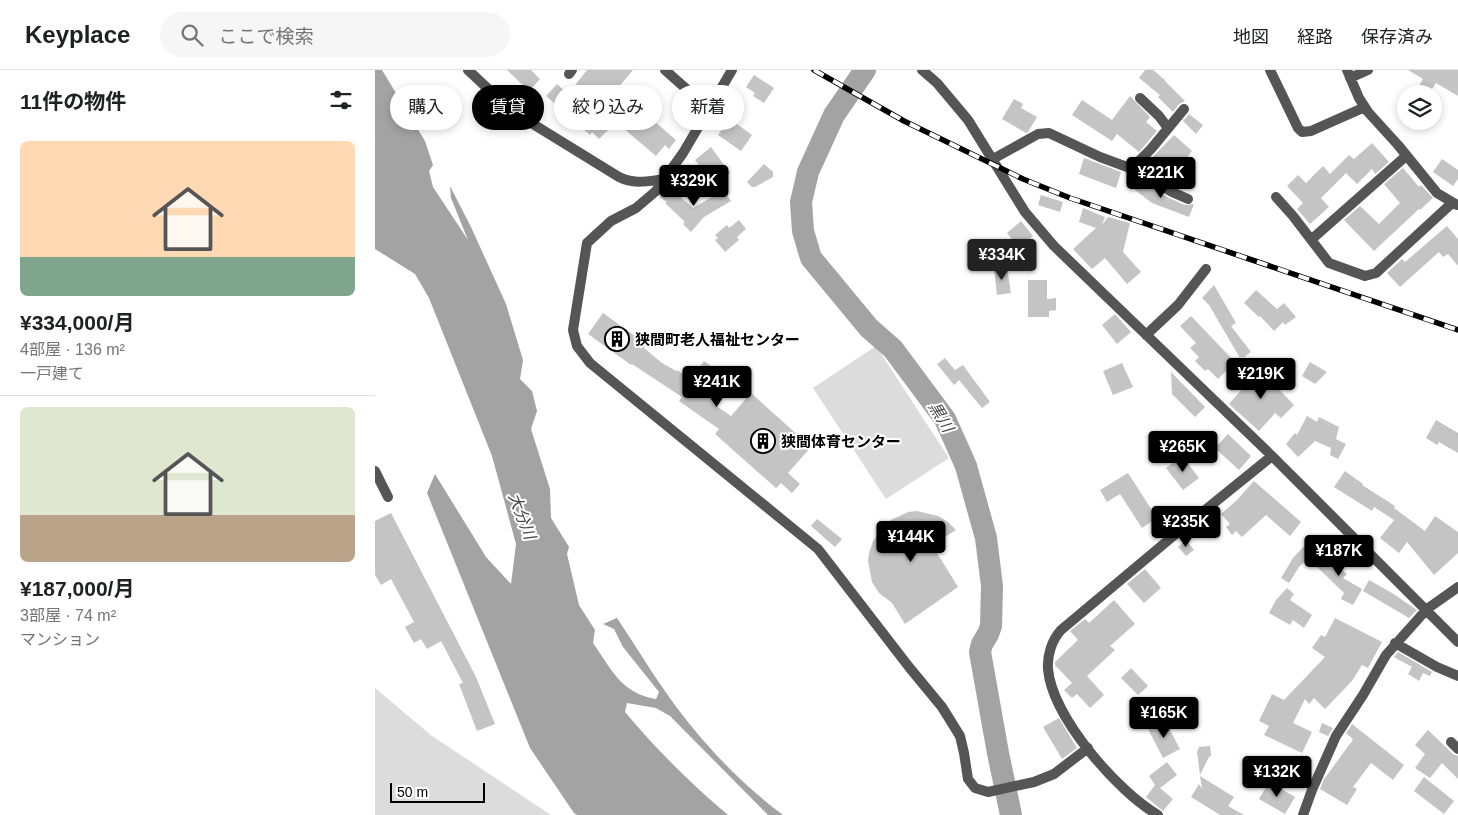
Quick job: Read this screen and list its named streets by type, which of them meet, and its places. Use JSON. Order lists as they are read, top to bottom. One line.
{"water":["黒川","大分川"],"places":{"building":["狭間町老人福祉センター","狭間体育センター"]},"scale_bar":"50 m","page":{"header":"Keyplace","search":"ここで検索","nav":["地図","経路","保存済み"],"heading":"11件の物件","chip":["購入","賃貸","絞り込み","新着"],"list":[{"name":"¥334,000/月","note":"4部屋 · 136 m² · 一戸建て"},{"name":"¥187,000/月","note":"3部屋 · 74 m² · マンション"}],"price":["¥221K","¥329K","¥334K","¥219K","¥241K","¥265K","¥235K","¥144K","¥187K","¥165K","¥132K"],"scale":"50 m"}}
